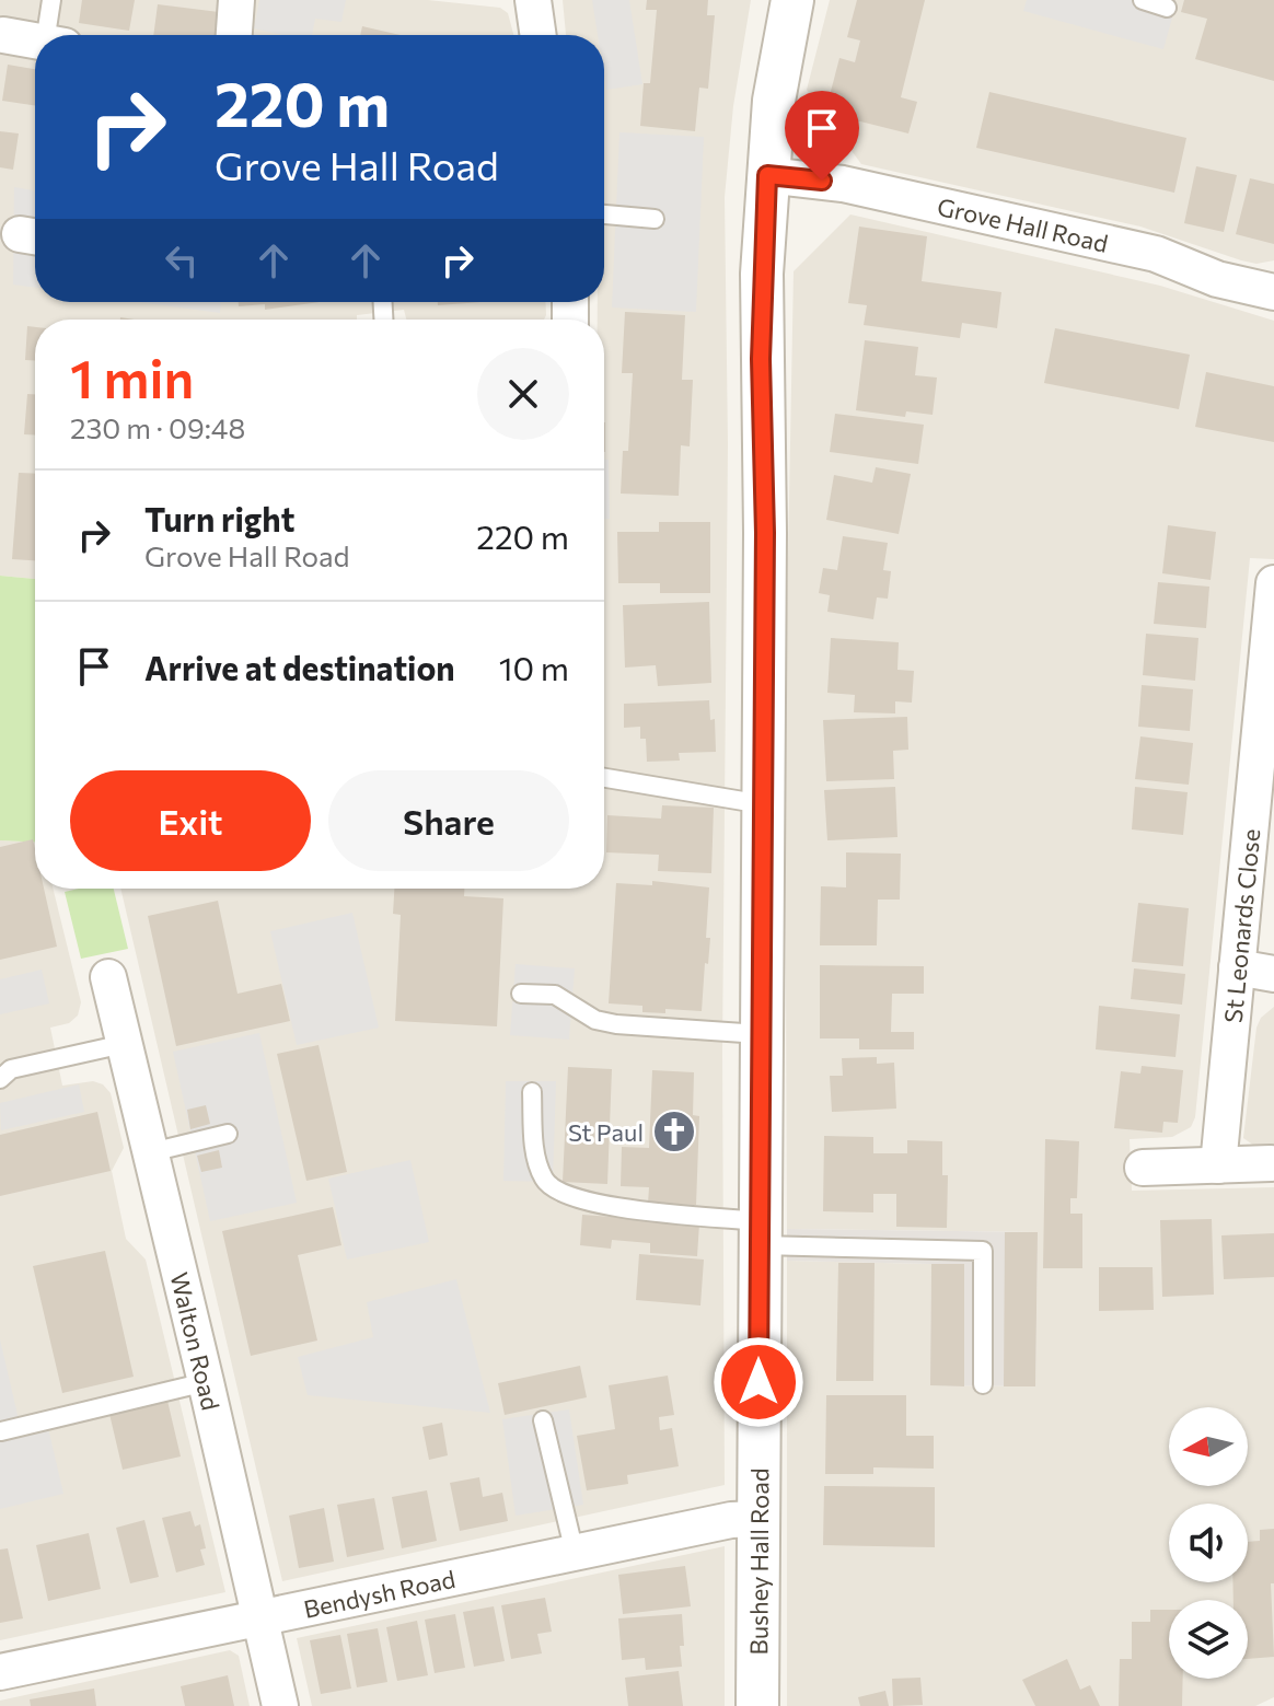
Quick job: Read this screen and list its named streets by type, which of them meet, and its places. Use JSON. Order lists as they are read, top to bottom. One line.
{"streets":{"street":["Grove Hall Road","St Leonards Close","Walton Road","Bushey Hall Road","Bendysh Road"]},"crossings":[["Grove Hall Road","Bushey Hall Road"],["Walton Road","Bendysh Road"],["Bushey Hall Road","Bendysh Road"]],"places":{"church":["St Paul"]},"north":"left","page":{"turn":["220 m","Grove Hall Road"],"heading":["1 min","230 m · 09:48"],"list":[{"name":"Turn right","note":"Grove Hall Road","value":"220 m"},{"name":"Arrive at destination","value":"10 m"}],"buttons":["Exit","Share"]}}
